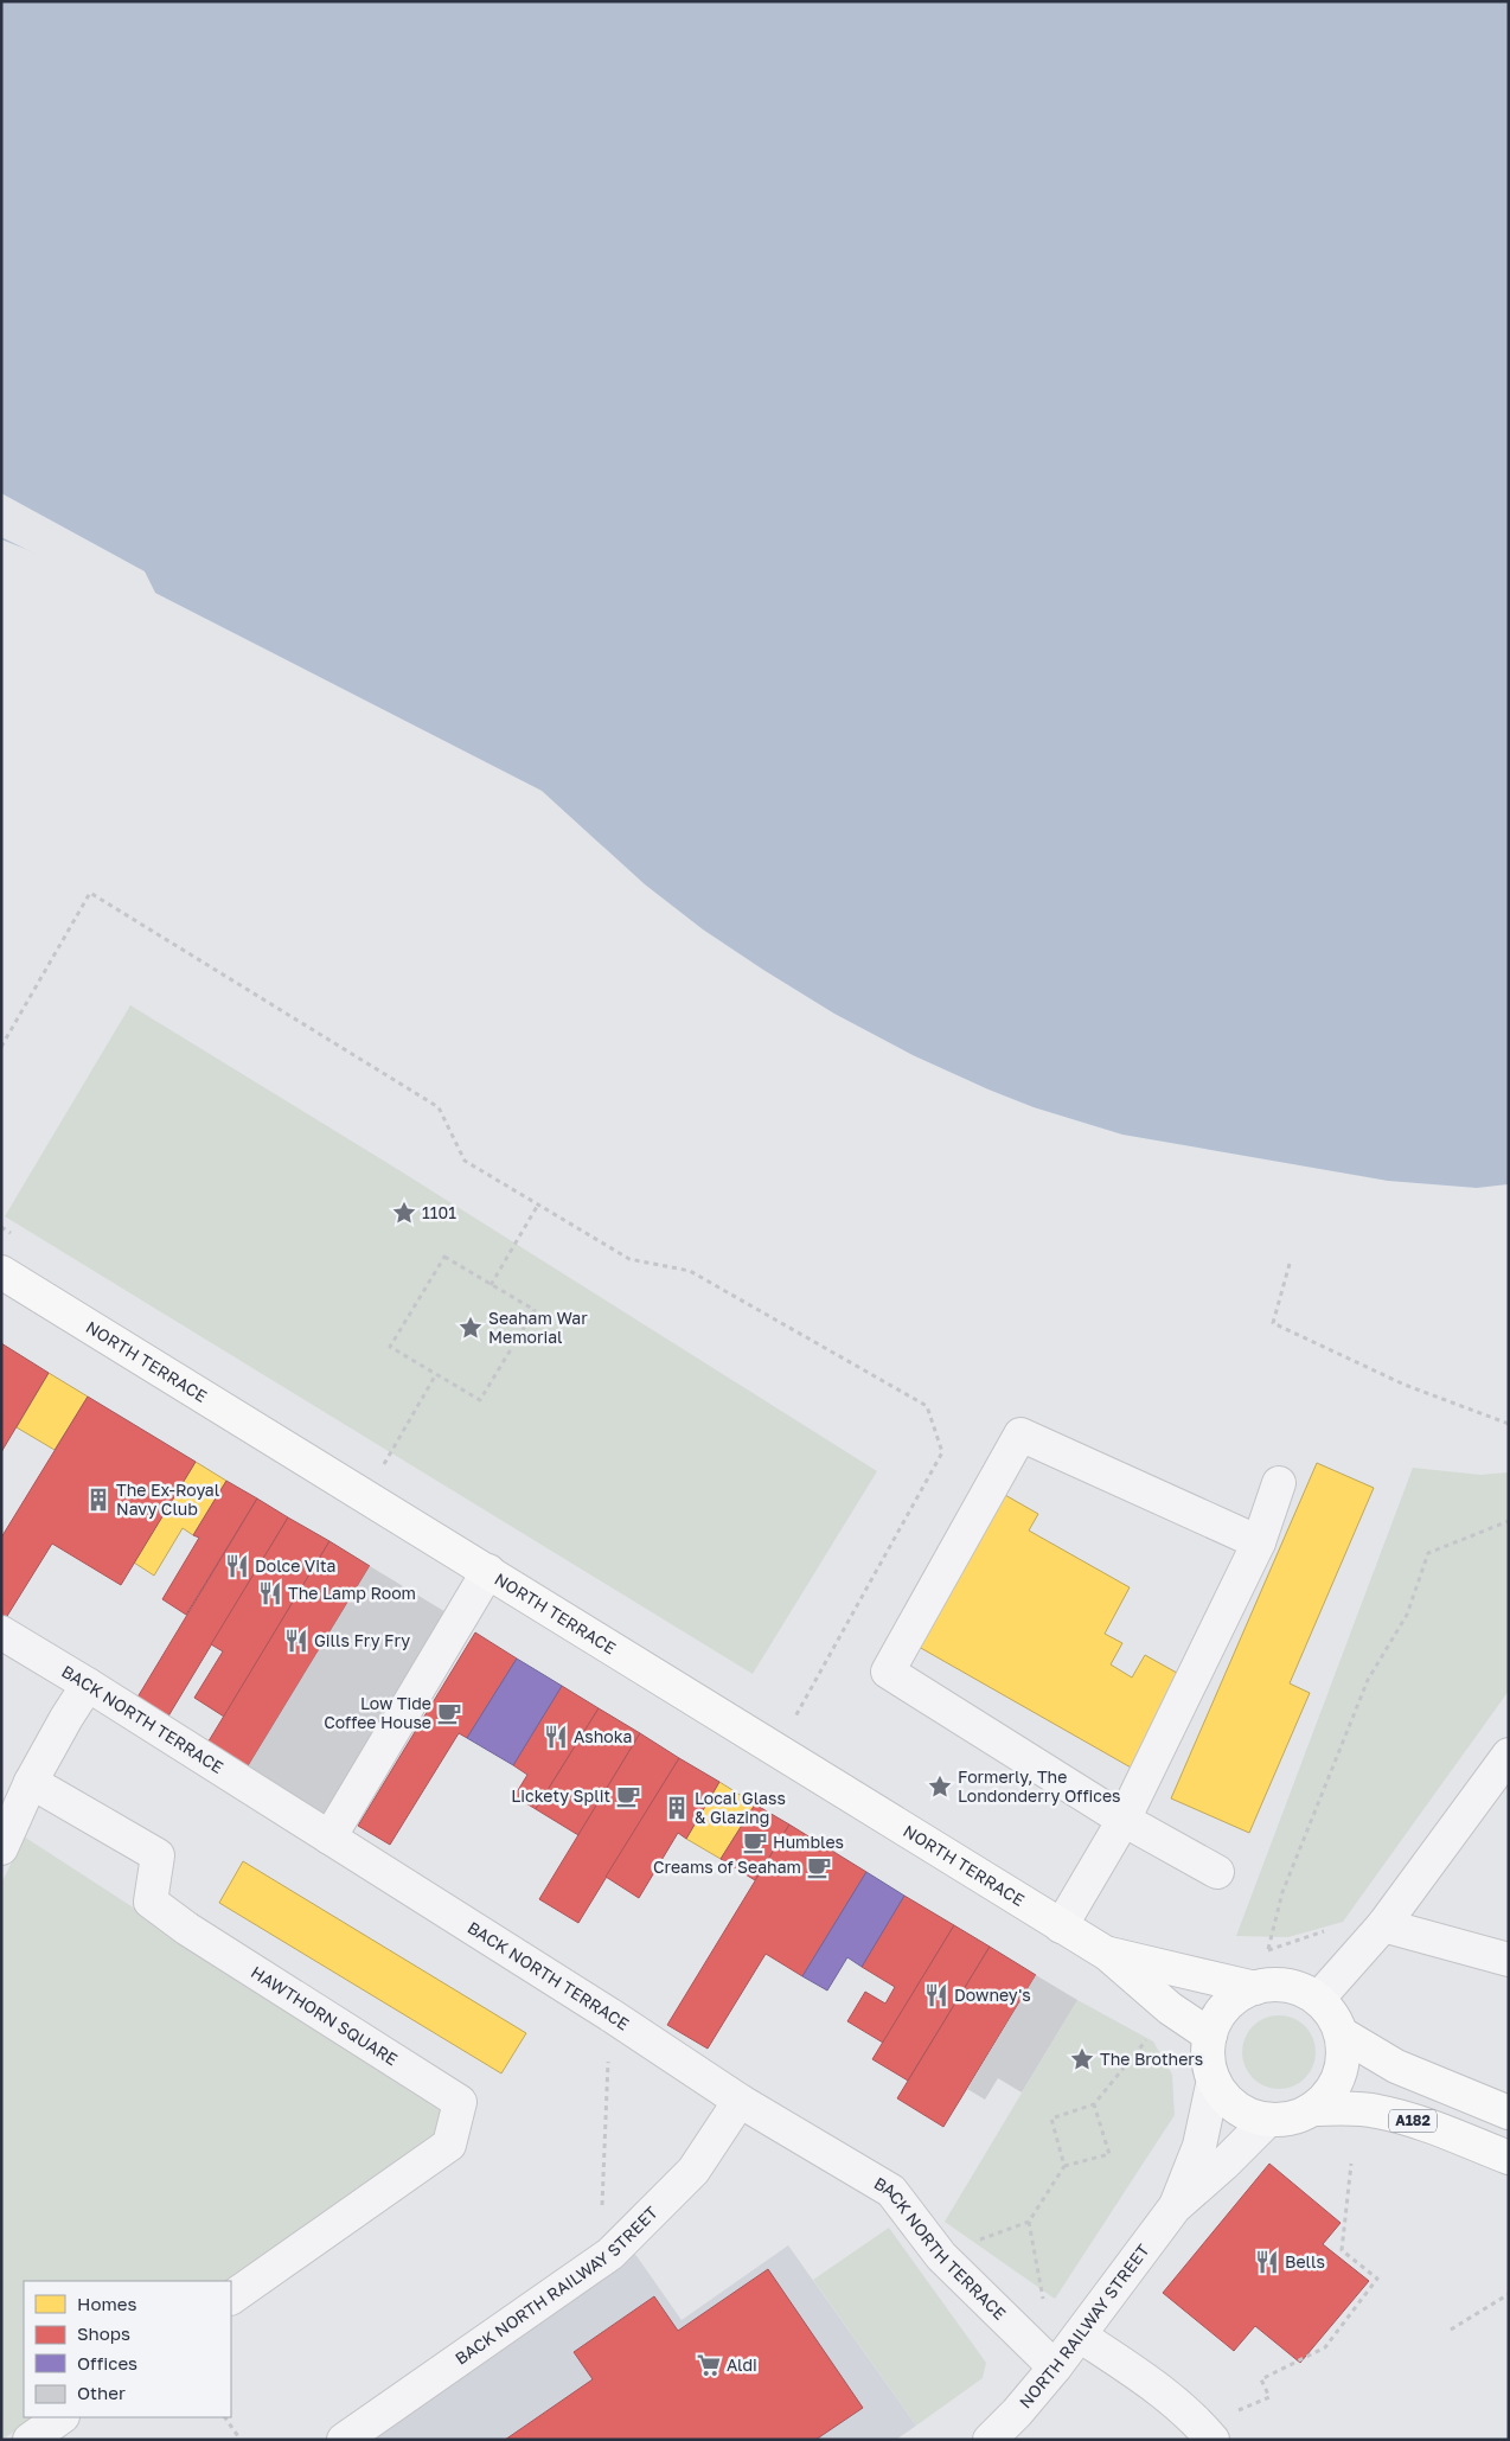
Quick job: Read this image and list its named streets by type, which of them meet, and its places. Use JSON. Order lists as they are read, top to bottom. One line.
{"streets":{"main road":["NORTH TERRACE","A182"],"street":["BACK NORTH TERRACE","HAWTHORN SQUARE","BACK NORTH RAILWAY STREET","NORTH RAILWAY STREET"]},"crossings":[["NORTH TERRACE","A182"],["NORTH TERRACE","NORTH RAILWAY STREET"],["BACK NORTH TERRACE","BACK NORTH RAILWAY STREET"],["BACK NORTH TERRACE","NORTH RAILWAY STREET"],["A182","NORTH RAILWAY STREET"]],"places":{"place":["1101","Seaham War Memorial","Formerly, The Londonderry Offices","The Brothers"],"building":["The Ex-Royal Navy Club","Local Glass & Glazing"],"restaurant":["Dolce Vita","The Lamp Room","Gills Fry Fry","Ashoka","Downey's","Bells"],"cafe":["Low Tide Coffee House","Lickety Split","Humbles","Creams of Seaham"],"supermarket":["Aldi"]},"legend":["Homes","Shops","Offices","Other"]}
